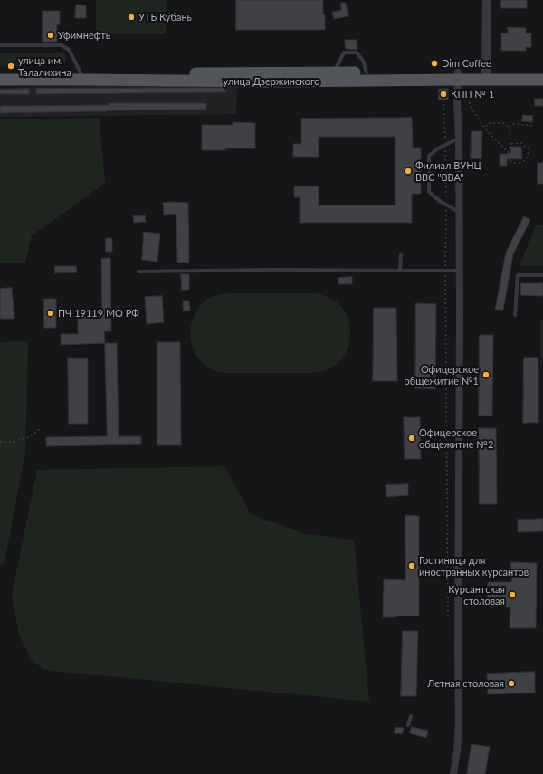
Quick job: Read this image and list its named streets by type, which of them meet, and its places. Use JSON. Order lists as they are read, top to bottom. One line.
{"streets":{"main road":["улица Дзержинского"]},"places":["УТБ Кубань","Уфимнефть","Dim Coffee","улица им. Талалихина","КПП № 1","Филиал ВУНЦ ВВС \"ВВА\"","ПЧ 19119 МО РФ","Офицерское общежитие №1","Офицерское общежитие №2","Гостиница для иностранных курсантов","Курсантская столовая","Летная столовая"]}
